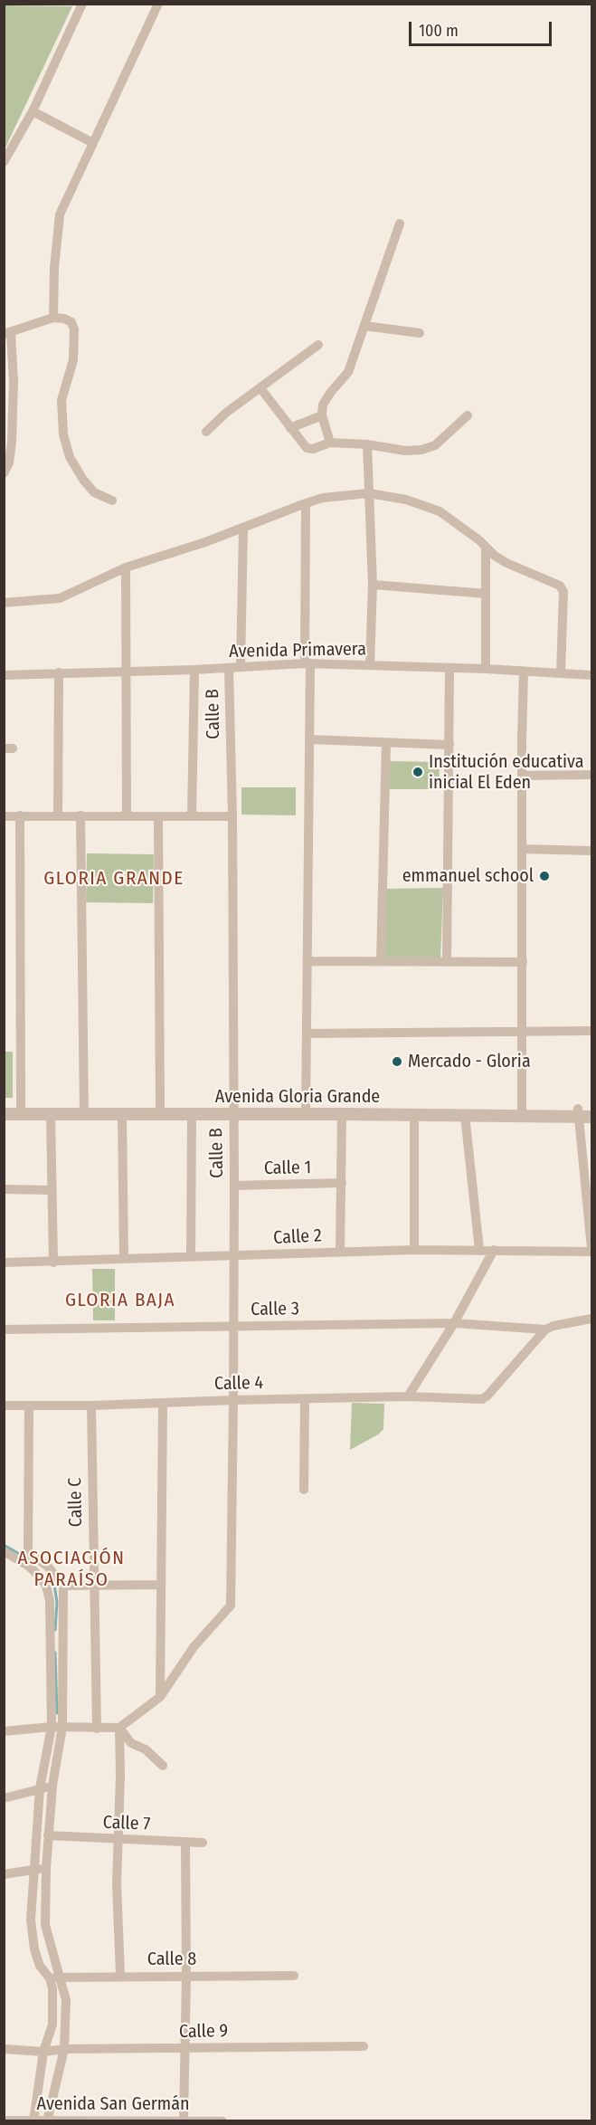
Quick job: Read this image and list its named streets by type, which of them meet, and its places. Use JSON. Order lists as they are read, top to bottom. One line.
{"streets":{"street":["Avenida Primavera","Calle B","Avenida Gloria Grande","Calle 1","Calle 2","Calle 3","Calle 4","Calle C","Calle 7","Calle 8","Calle 9","Avenida San Germán"]},"crossings":[["Avenida Primavera","Calle B"],["Calle B","Avenida Gloria Grande"],["Calle B","Calle 1"],["Calle B","Calle 2"],["Calle B","Calle 3"],["Calle B","Calle 4"],["Calle 3","Calle 4"],["Calle 4","Calle C"]],"districts":["GLORIA GRANDE","GLORIA BAJA","ASOCIACIÓN PARAÍSO"],"places":["Institución educativa inicial El Eden","emmanuel school","Mercado - Gloria"],"scale_bar":"100 m"}
